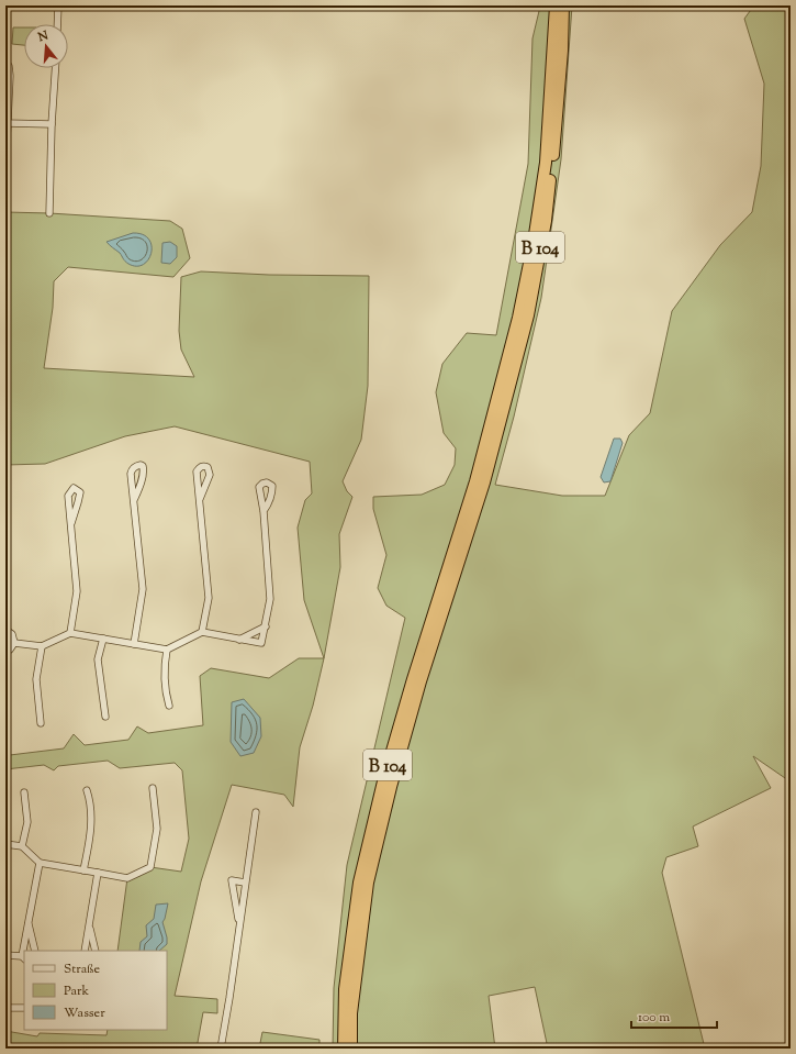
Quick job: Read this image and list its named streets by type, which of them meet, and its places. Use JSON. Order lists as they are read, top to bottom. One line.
{"streets":{"highway":["B 104"]},"legend":["Straße","Park","Wasser"],"scale_bar":"100 m","north":"top"}
